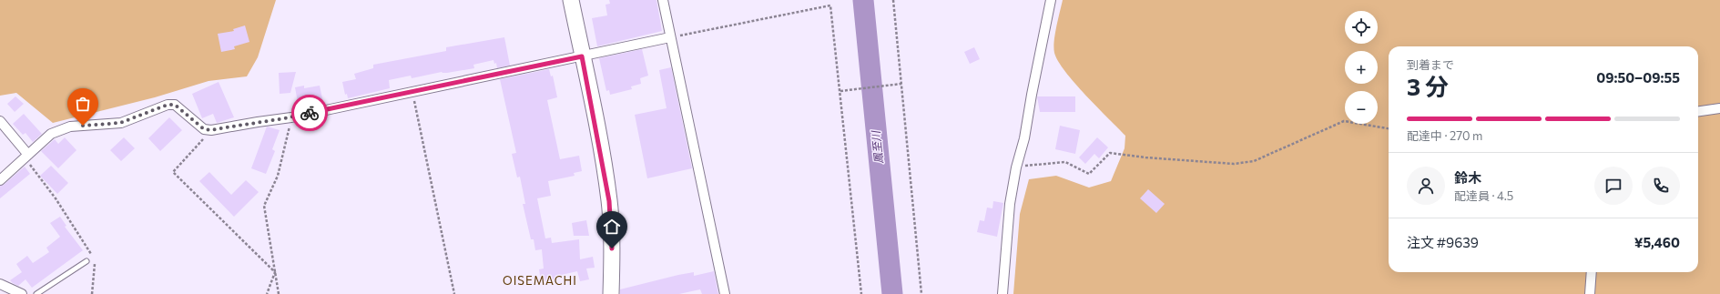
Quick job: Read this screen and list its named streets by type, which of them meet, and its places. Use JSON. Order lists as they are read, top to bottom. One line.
{"districts":["OISEMACHI"],"water":["鳳至川"],"page":{"map_buttons":["+","−"],"heading":["3 分","到着まで","09:50–09:55"],"panel":["鈴木","配達員 · 4.5","注文 #9639","¥5,460"],"bar":"配達中 · 270 m"}}
